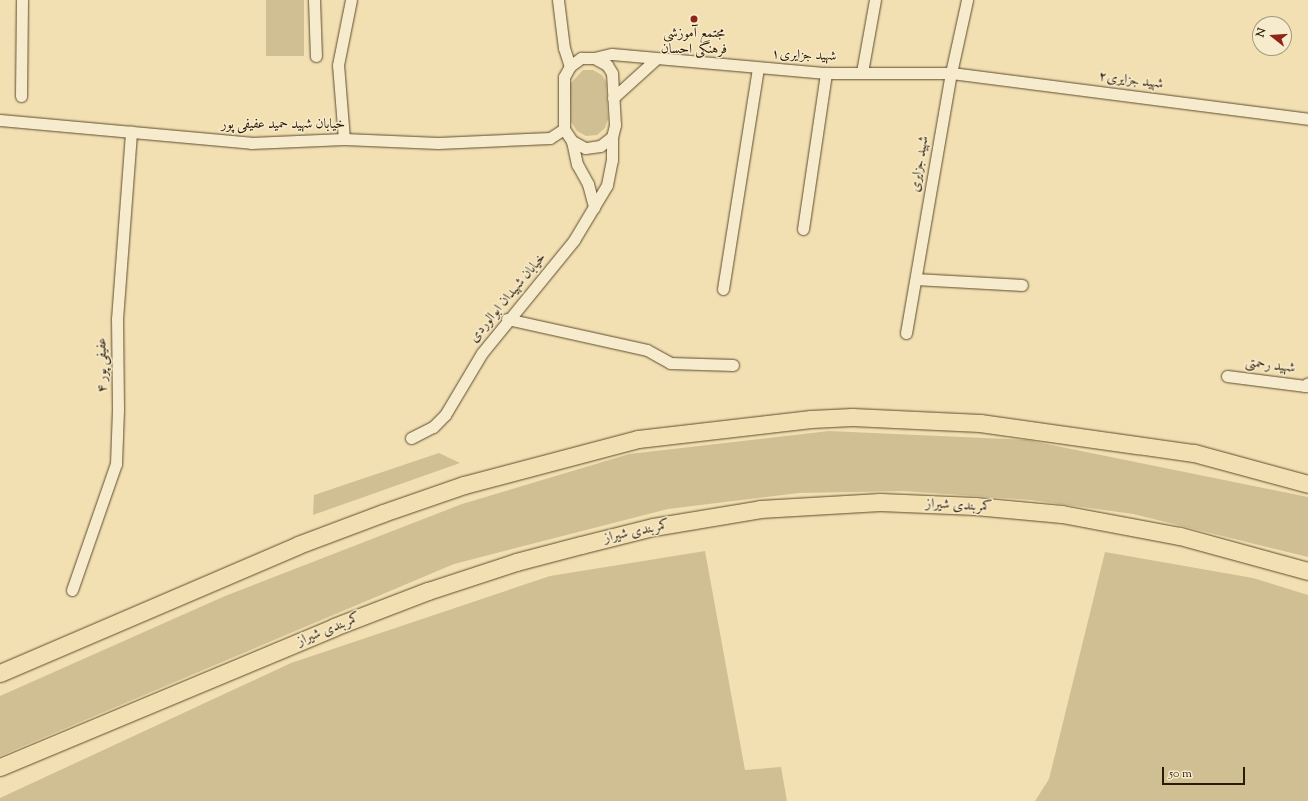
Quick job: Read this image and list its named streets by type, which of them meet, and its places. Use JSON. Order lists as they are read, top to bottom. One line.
{"streets":{"highway":["کمربندی شیراز"],"street":["شهید جزایری۱","شهید جزایری۲","خیابان شهید حمید عفیفی پور","شهید جزایری","خیابان شهیدان ابوالوردی","عفیفی پور ۴","شهید رحمتی"]},"crossings":[["شهید جزایری۱","شهید جزایری۲"],["شهید جزایری۱","خیابان شهید حمید عفیفی پور"],["شهید جزایری۱","شهید جزایری"],["شهید جزایری۱","خیابان شهیدان ابوالوردی"],["شهید جزایری۲","شهید جزایری"],["خیابان شهید حمید عفیفی پور","خیابان شهیدان ابوالوردی"],["خیابان شهید حمید عفیفی پور","عفیفی پور ۴"]],"places":["مجتمع آموزشی فرهنگی احسان"],"scale_bar":"50 m","north":"left"}
